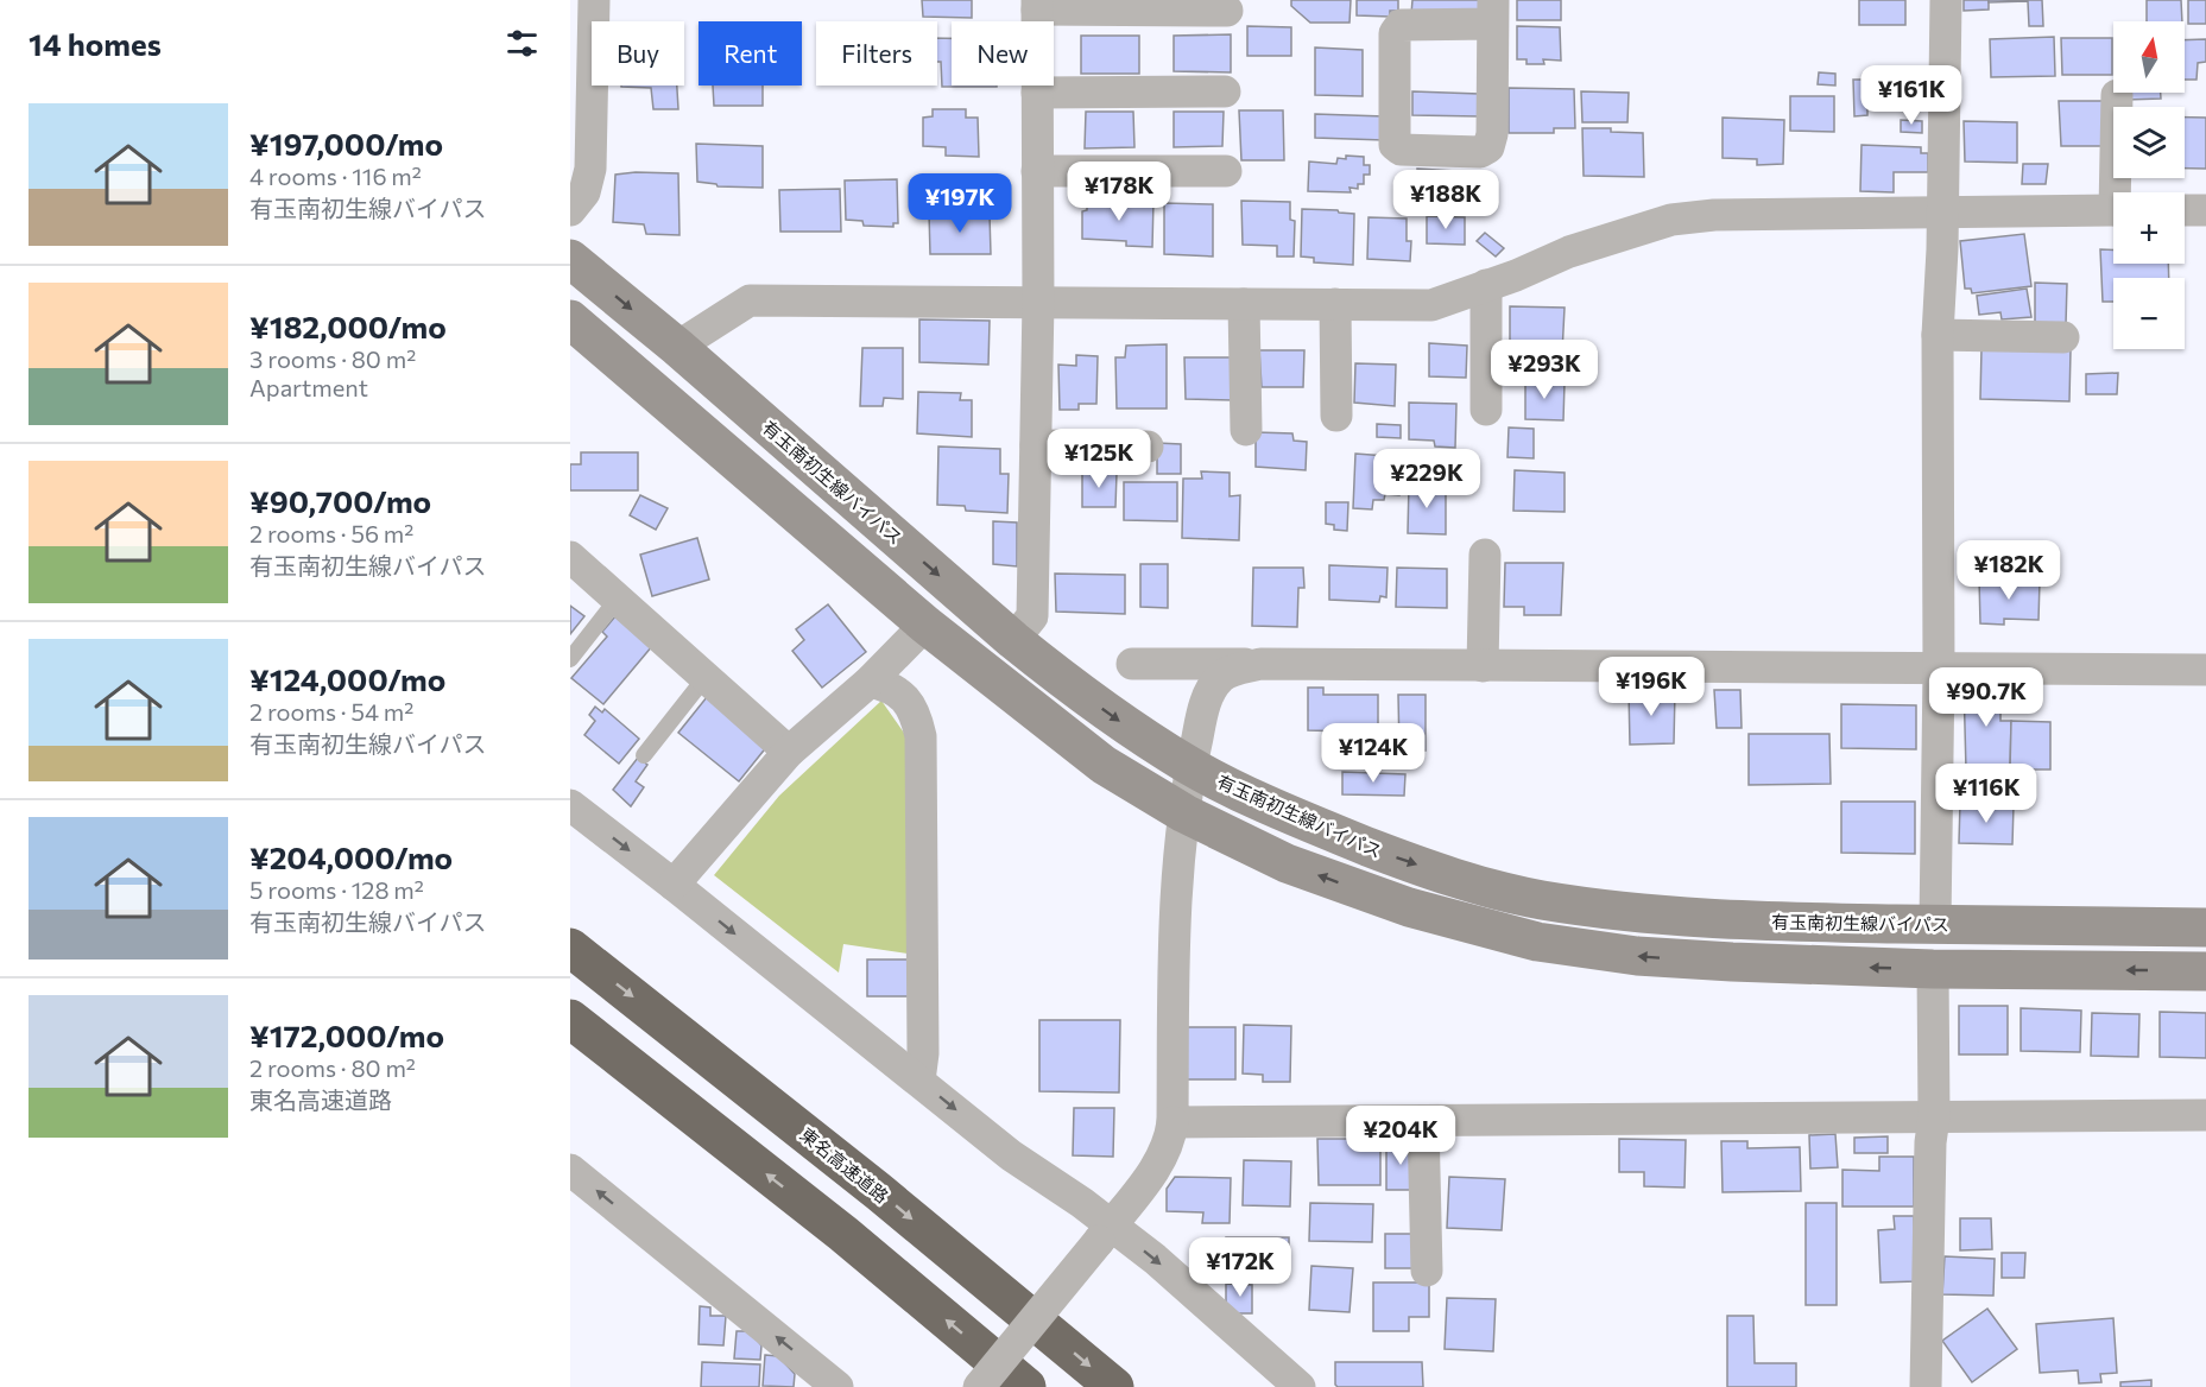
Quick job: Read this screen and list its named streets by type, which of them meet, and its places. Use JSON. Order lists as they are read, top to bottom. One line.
{"streets":{"highway":["東名高速道路"],"street":["有玉南初生線バイパス"]},"north":"top","page":{"heading":"14 homes","map_buttons":["+","−"],"chip":["Buy","Rent","Filters","New"],"price":["¥161K","¥178K","¥188K","¥197K","¥293K","¥125K","¥229K","¥182K","¥196K","¥90.7K","¥124K","¥116K","¥204K","¥172K"],"list":[{"name":"¥197,000/mo","note":"4 rooms · 116 m² · 有玉南初生線バイパス"},{"name":"¥182,000/mo","note":"3 rooms · 80 m² · Apartment"},{"name":"¥90,700/mo","note":"2 rooms · 56 m² · 有玉南初生線バイパス"},{"name":"¥124,000/mo","note":"2 rooms · 54 m² · 有玉南初生線バイパス"},{"name":"¥204,000/mo","note":"5 rooms · 128 m² · 有玉南初生線バイパス"},{"name":"¥172,000/mo","note":"2 rooms · 80 m² · 東名高速道路"}]}}
